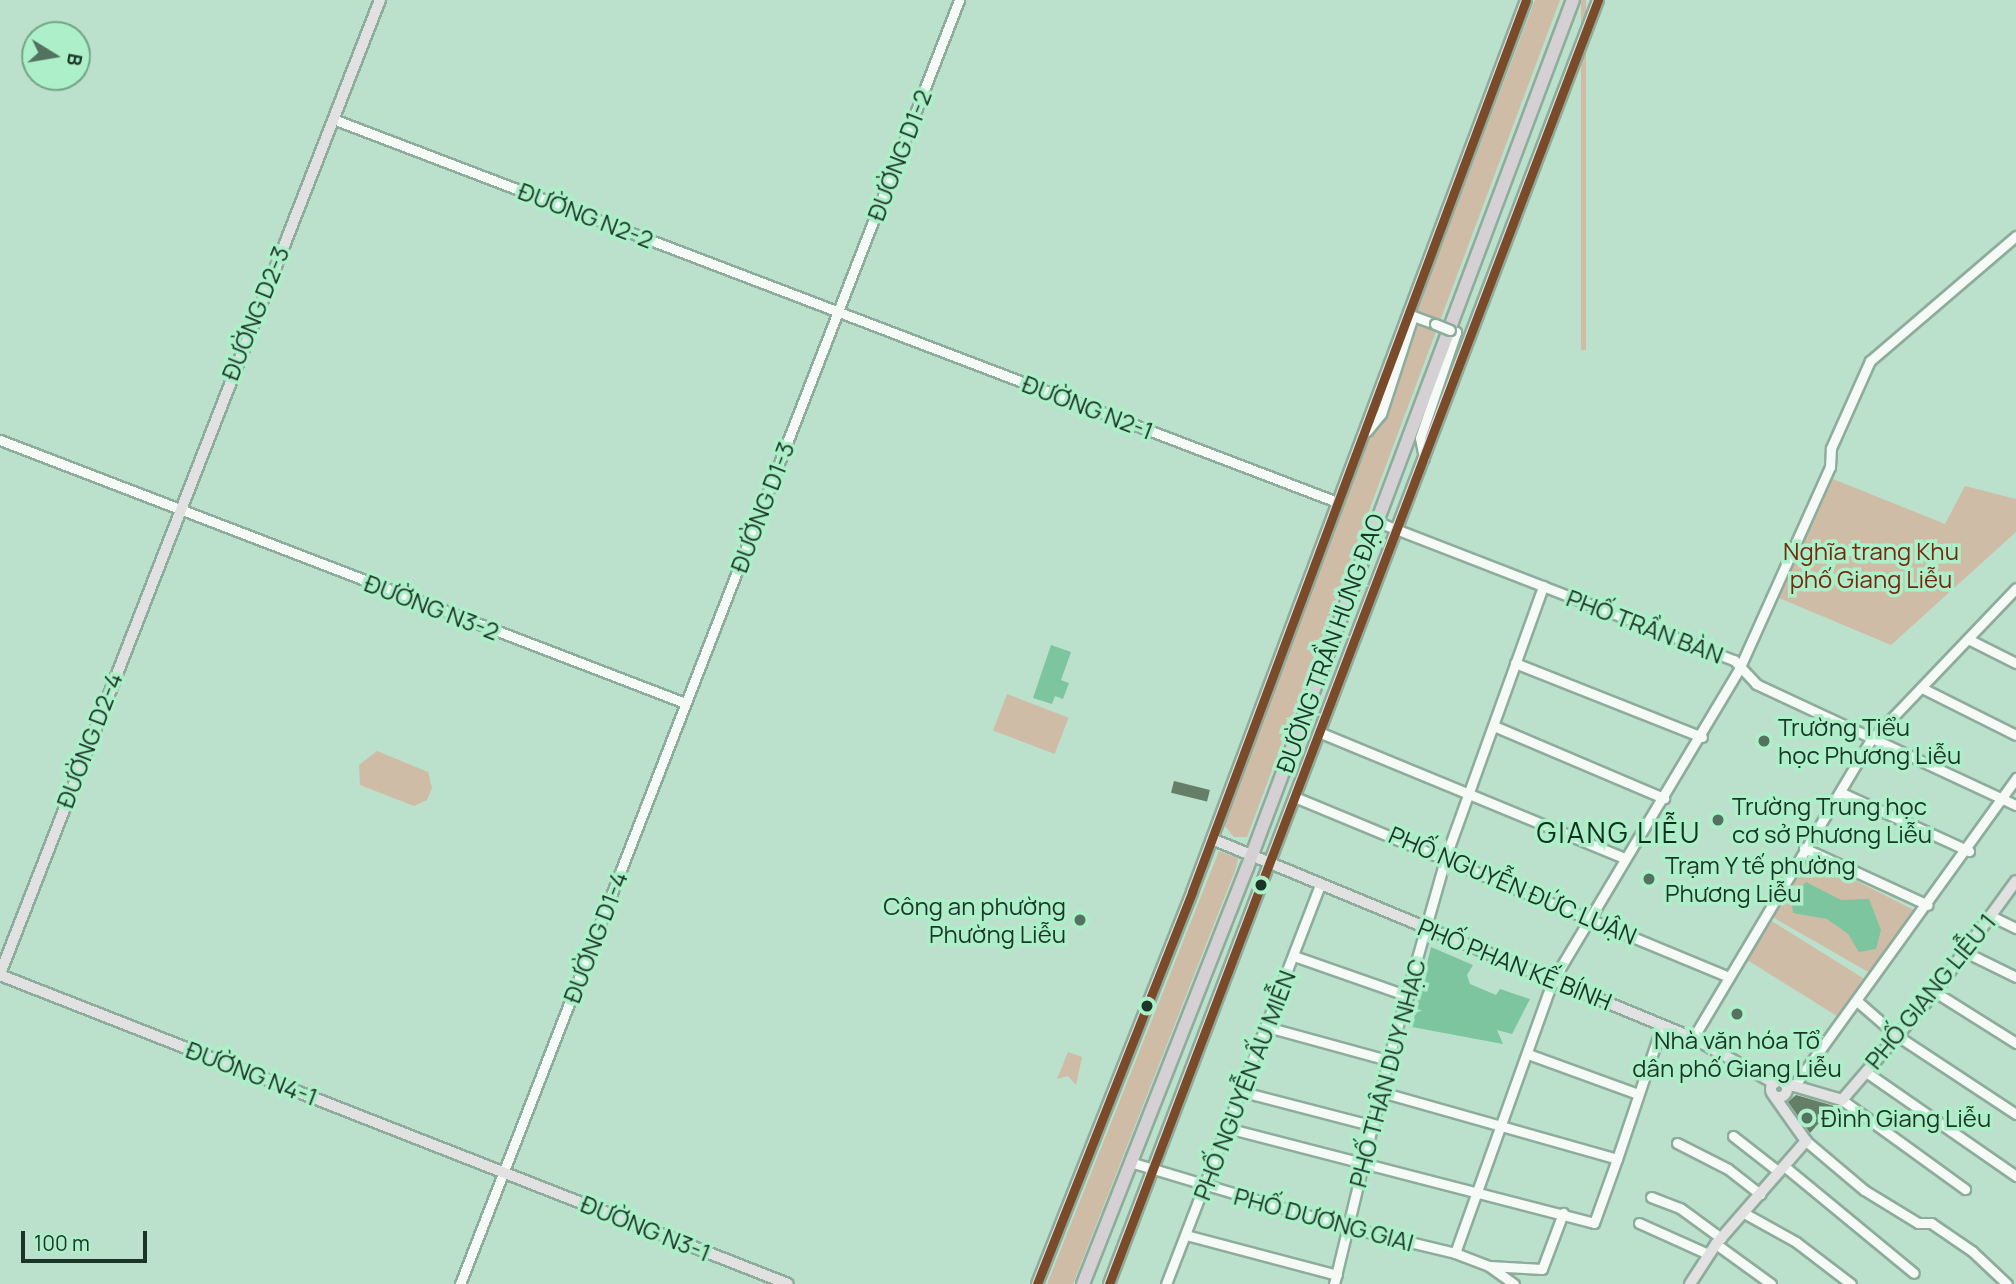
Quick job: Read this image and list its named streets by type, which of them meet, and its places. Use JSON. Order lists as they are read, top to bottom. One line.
{"streets":{"highway":["ĐƯỜNG TRẦN HƯNG ĐẠO"],"main road":["ĐƯỜNG D2-3","ĐƯỜNG D2-4","PHỐ PHAN KẾ BÍNH","PHỐ GIANG LIỄU 1","ĐƯỜNG N4-1","ĐƯỜNG N3-1"],"street":["ĐƯỜNG D1-2","ĐƯỜNG N2-2","ĐƯỜNG N2-1","ĐƯỜNG D1-3","ĐƯỜNG N3-2","PHỐ TRẦN BÀN","PHỐ NGUYỄN ĐỨC LUẬN","ĐƯỜNG D1-4","PHỐ THÂN DUY NHẠC","PHỐ NGUYỄN ẤU MIỄN","PHỐ DƯƠNG GIAI"]},"crossings":[["ĐƯỜNG D1-2","ĐƯỜNG N2-2"],["ĐƯỜNG D1-2","ĐƯỜNG N2-1"],["ĐƯỜNG D1-2","ĐƯỜNG D1-3"],["ĐƯỜNG N2-2","ĐƯỜNG D2-3"],["ĐƯỜNG N2-2","ĐƯỜNG N2-1"],["ĐƯỜNG N2-2","ĐƯỜNG D1-3"],["ĐƯỜNG D2-3","ĐƯỜNG N3-2"],["ĐƯỜNG D2-3","ĐƯỜNG D2-4"],["ĐƯỜNG N2-1","ĐƯỜNG D1-3"],["ĐƯỜNG N2-1","ĐƯỜNG TRẦN HƯNG ĐẠO"],["ĐƯỜNG D1-3","ĐƯỜNG N3-2"],["ĐƯỜNG D1-3","ĐƯỜNG D1-4"],["ĐƯỜNG N3-2","ĐƯỜNG D2-4"],["ĐƯỜNG N3-2","ĐƯỜNG D1-4"],["PHỐ TRẦN BÀN","ĐƯỜNG TRẦN HƯNG ĐẠO"],["PHỐ TRẦN BÀN","PHỐ THÂN DUY NHẠC"],["ĐƯỜNG TRẦN HƯNG ĐẠO","PHỐ NGUYỄN ĐỨC LUẬN"],["ĐƯỜNG TRẦN HƯNG ĐẠO","PHỐ PHAN KẾ BÍNH"],["ĐƯỜNG TRẦN HƯNG ĐẠO","PHỐ DƯƠNG GIAI"],["ĐƯỜNG D2-4","ĐƯỜNG N4-1"],["PHỐ NGUYỄN ĐỨC LUẬN","PHỐ THÂN DUY NHẠC"],["ĐƯỜNG D1-4","ĐƯỜNG N4-1"],["ĐƯỜNG D1-4","ĐƯỜNG N3-1"],["PHỐ PHAN KẾ BÍNH","PHỐ GIANG LIỄU 1"],["PHỐ PHAN KẾ BÍNH","PHỐ THÂN DUY NHẠC"],["PHỐ PHAN KẾ BÍNH","PHỐ NGUYỄN ẤU MIỄN"],["ĐƯỜNG N4-1","ĐƯỜNG N3-1"],["PHỐ THÂN DUY NHẠC","PHỐ DƯƠNG GIAI"],["PHỐ NGUYỄN ẤU MIỄN","PHỐ DƯƠNG GIAI"]],"districts":["GIANG LIỄU"],"parks":["Nghĩa trang Khu phố Giang Liễu"],"places":["Trường Tiểu học Phương Liễu","Trường Trung học cơ sở Phương Liễu","Trạm Y tế phường Phương Liễu","Công an phường Phường Liễu","Nhà văn hóa Tổ dân phố Giang Liễu","Đình Giang Liễu"],"scale_bar":"100 m","north":"right"}
